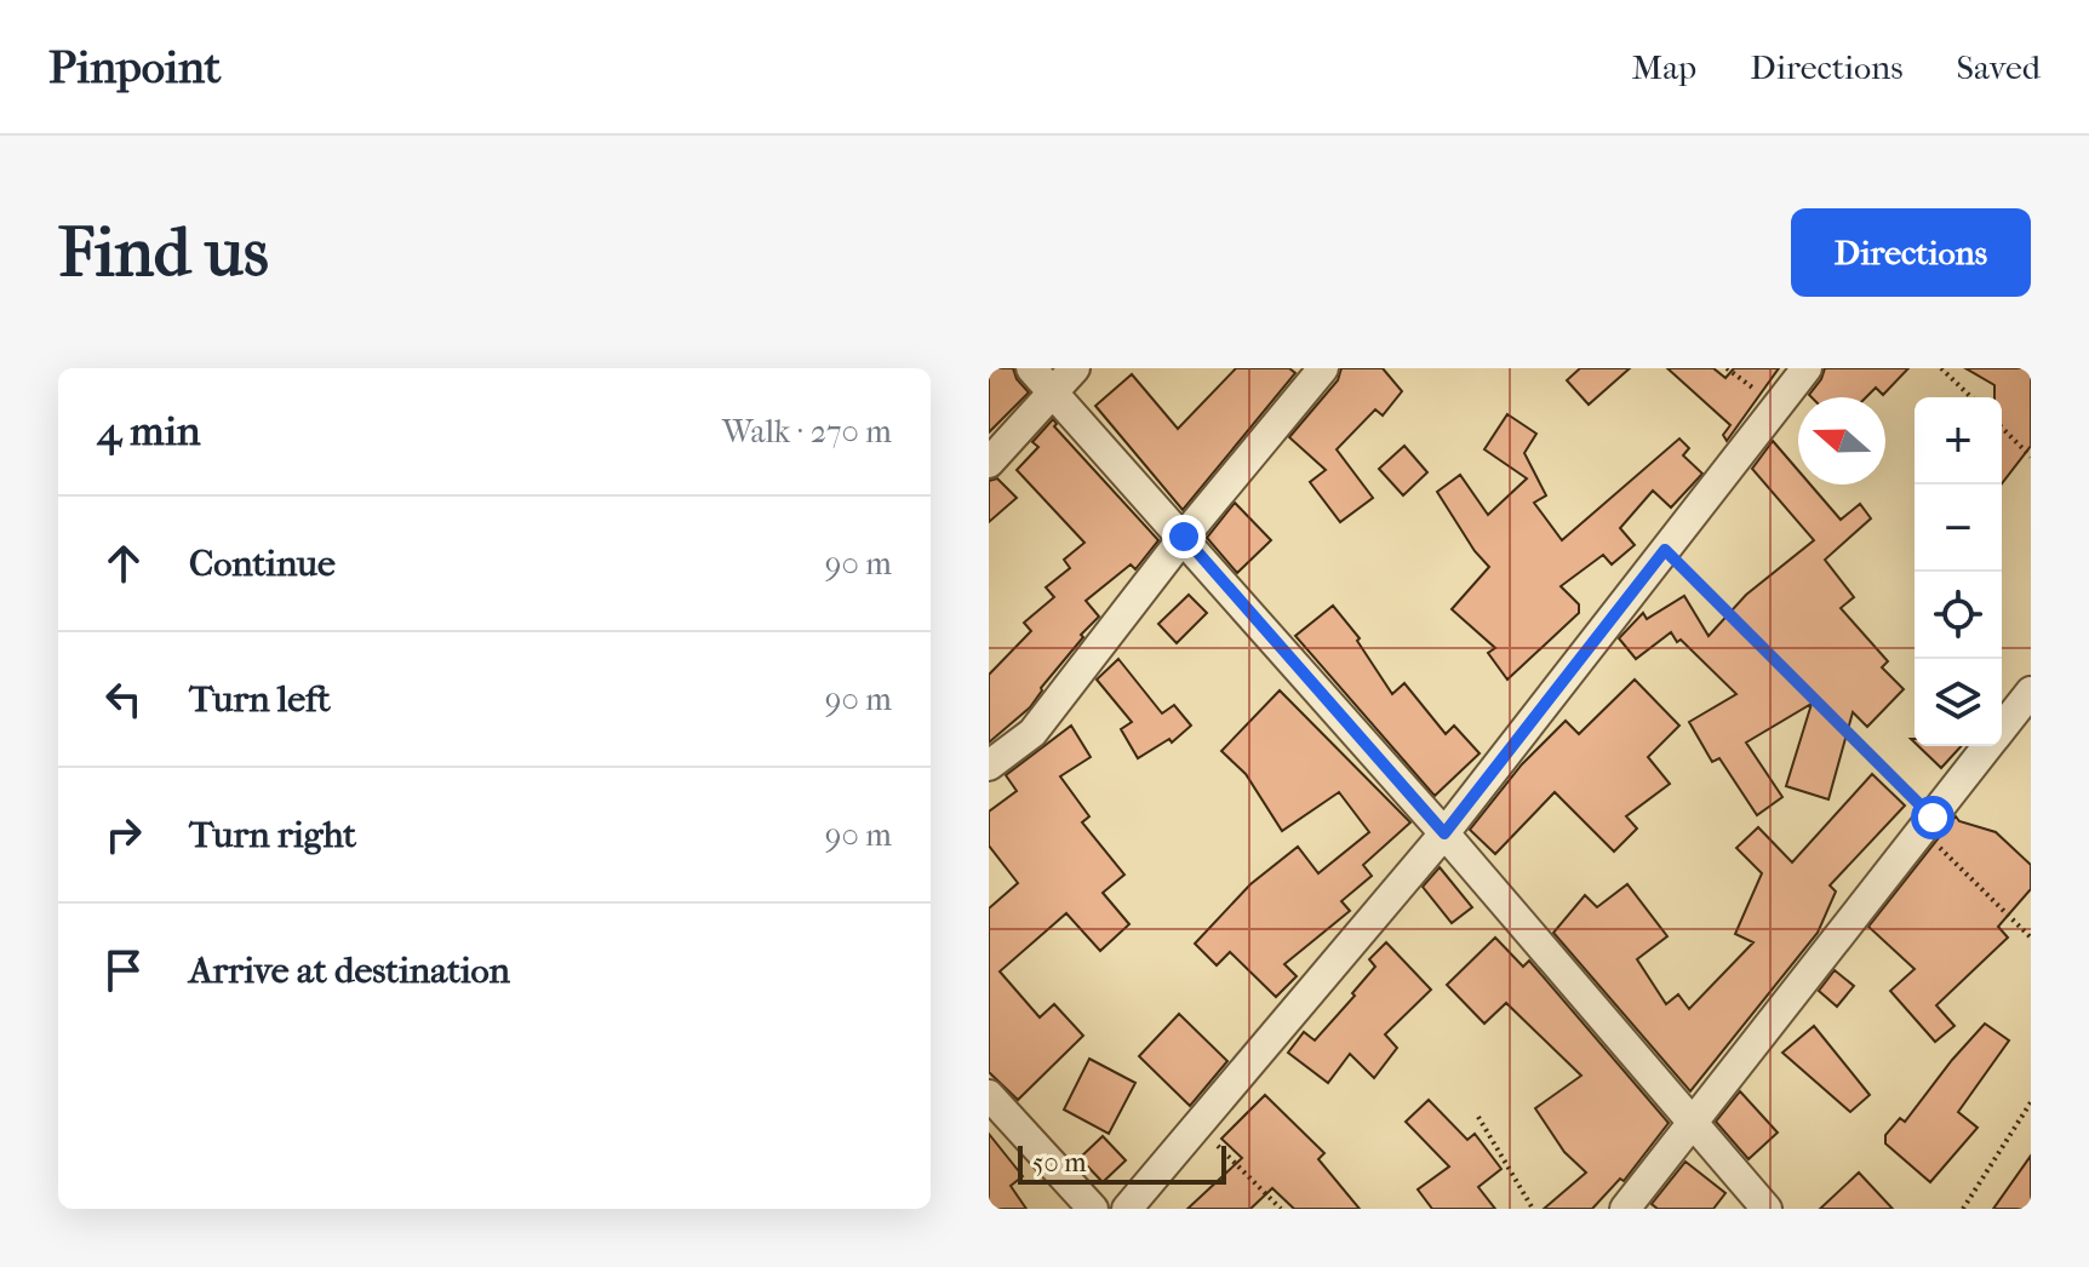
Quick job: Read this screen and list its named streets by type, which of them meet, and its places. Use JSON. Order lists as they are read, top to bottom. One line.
{"scale_bar":"50 m","north":"left","page":{"header":"Pinpoint","nav":["Map","Directions","Saved"],"buttons":"Directions","title":"Find us","heading":["4 min","Walk · 270 m"],"map_buttons":["+","−"],"list":[["Continue","90 m"],["Turn left","90 m"],["Turn right","90 m"],"Arrive at destination"],"scale":"50 m"}}
